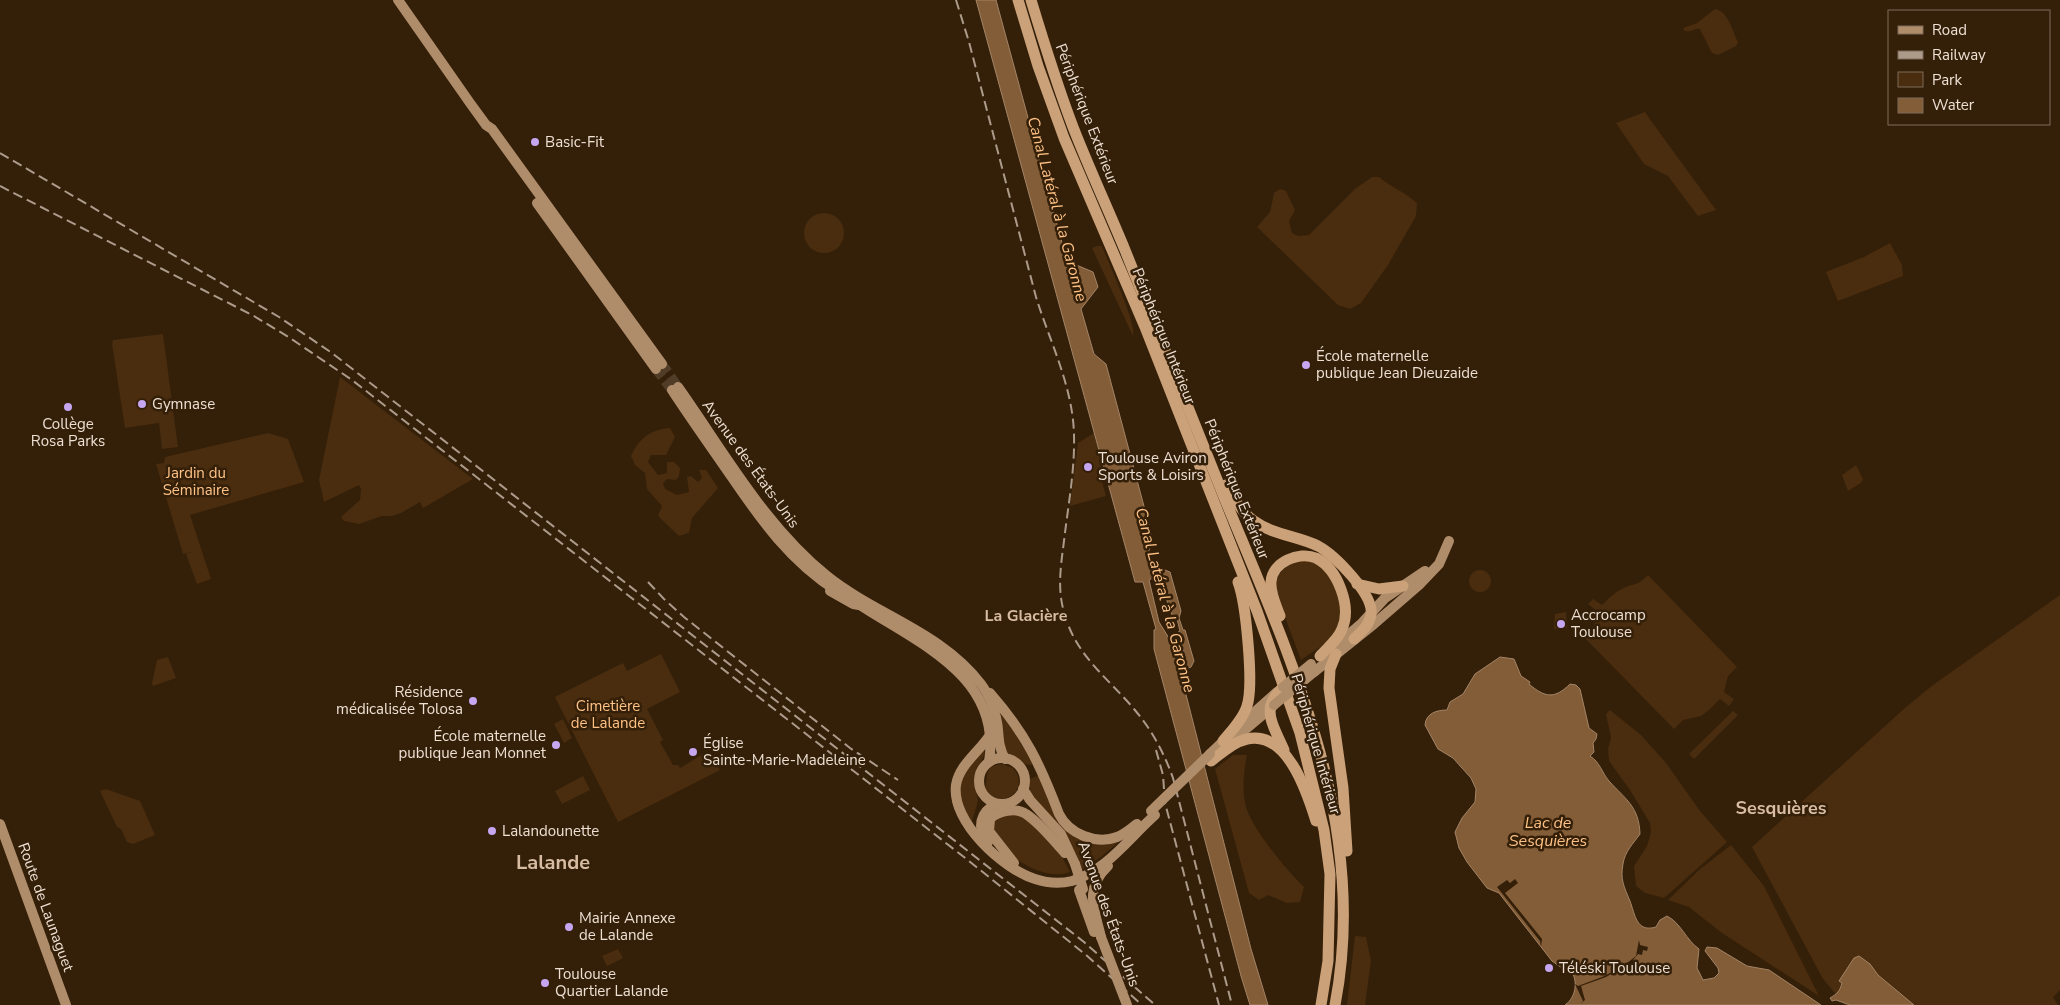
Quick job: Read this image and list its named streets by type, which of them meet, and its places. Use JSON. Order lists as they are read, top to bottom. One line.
{"streets":{"highway":["Périphérique Extérieur","Périphérique Intérieur"],"main road":["Avenue des États-Unis","Route de Launaguet"]},"districts":["La Glacière","Sesquières","Lalande"],"water":["Canal Latéral à la Garonne","Lac de Sesquières"],"parks":["Jardin du Séminaire","Cimetière de Lalande"],"places":["Basic-Fit","École maternelle publique Jean Dieuzaide","Gymnase","Collège Rosa Parks","Toulouse Aviron Sports & Loisirs","Accrocamp Toulouse","Résidence médicalisée Tolosa","École maternelle publique Jean Monnet","Église Sainte-Marie-Madeleine","Lalandounette","Mairie Annexe de Lalande","Téléski Toulouse","Toulouse Quartier Lalande"],"legend":["Road","Railway","Park","Water"]}
